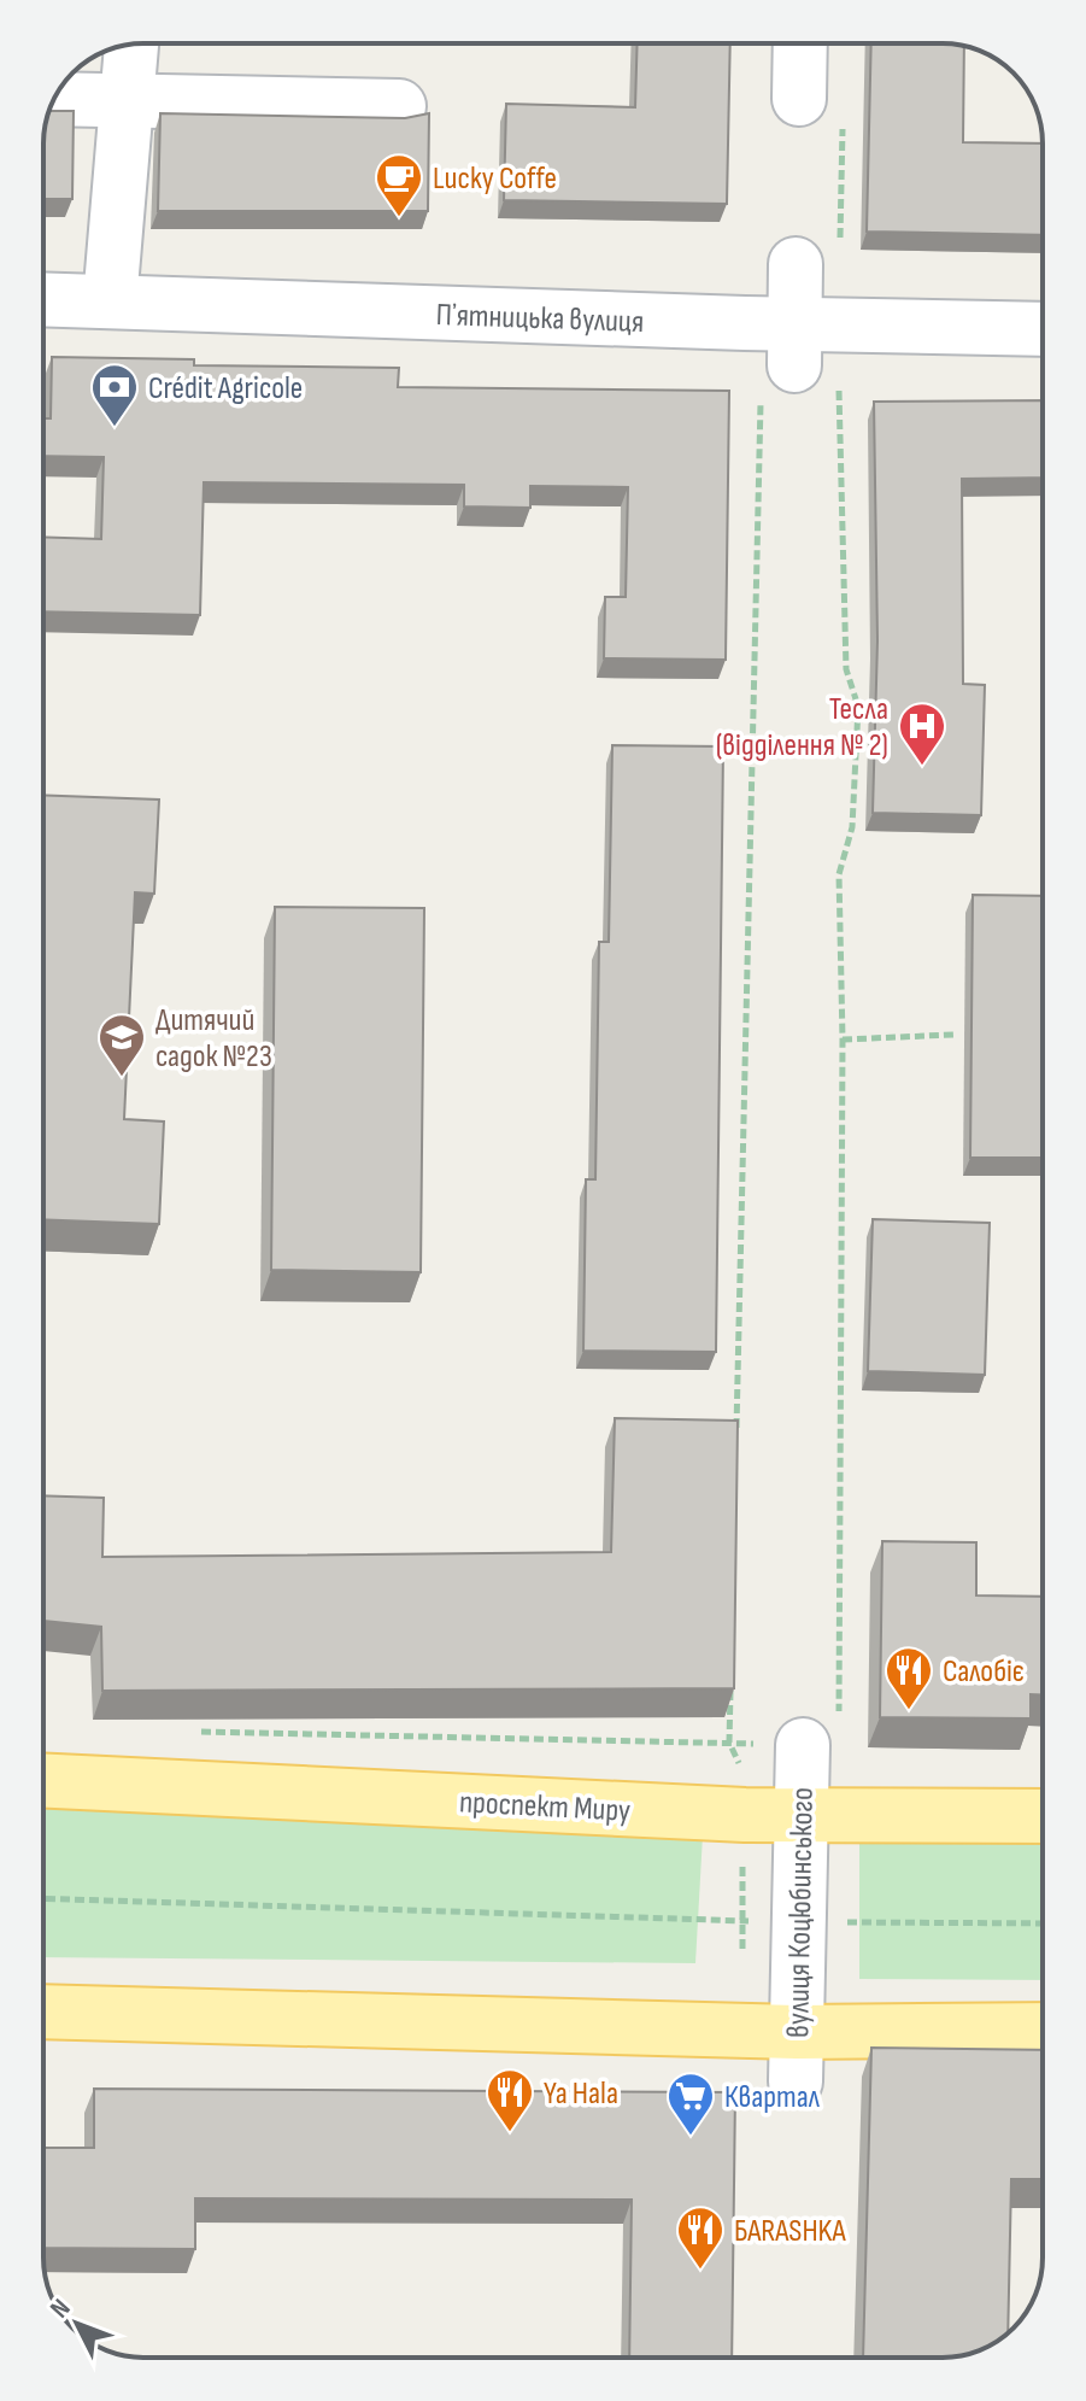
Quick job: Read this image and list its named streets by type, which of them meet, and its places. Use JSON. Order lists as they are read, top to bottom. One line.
{"streets":{"main road":["проспект Миру"],"street":["Пʼятницька вулиця","вулиця Коцюбинського"]},"crossings":[["проспект Миру","вулиця Коцюбинського"]],"places":{"cafe":["Lucky Coffe"],"bank":["Crédit Agricole"],"hospital":["Тесла (відділення № 2)"],"school or university":["Дитячий садок №23"],"restaurant":["Салобіє","Ya Hala","БАRASHKA"],"supermarket":["Квартал"]},"north":"top left"}
